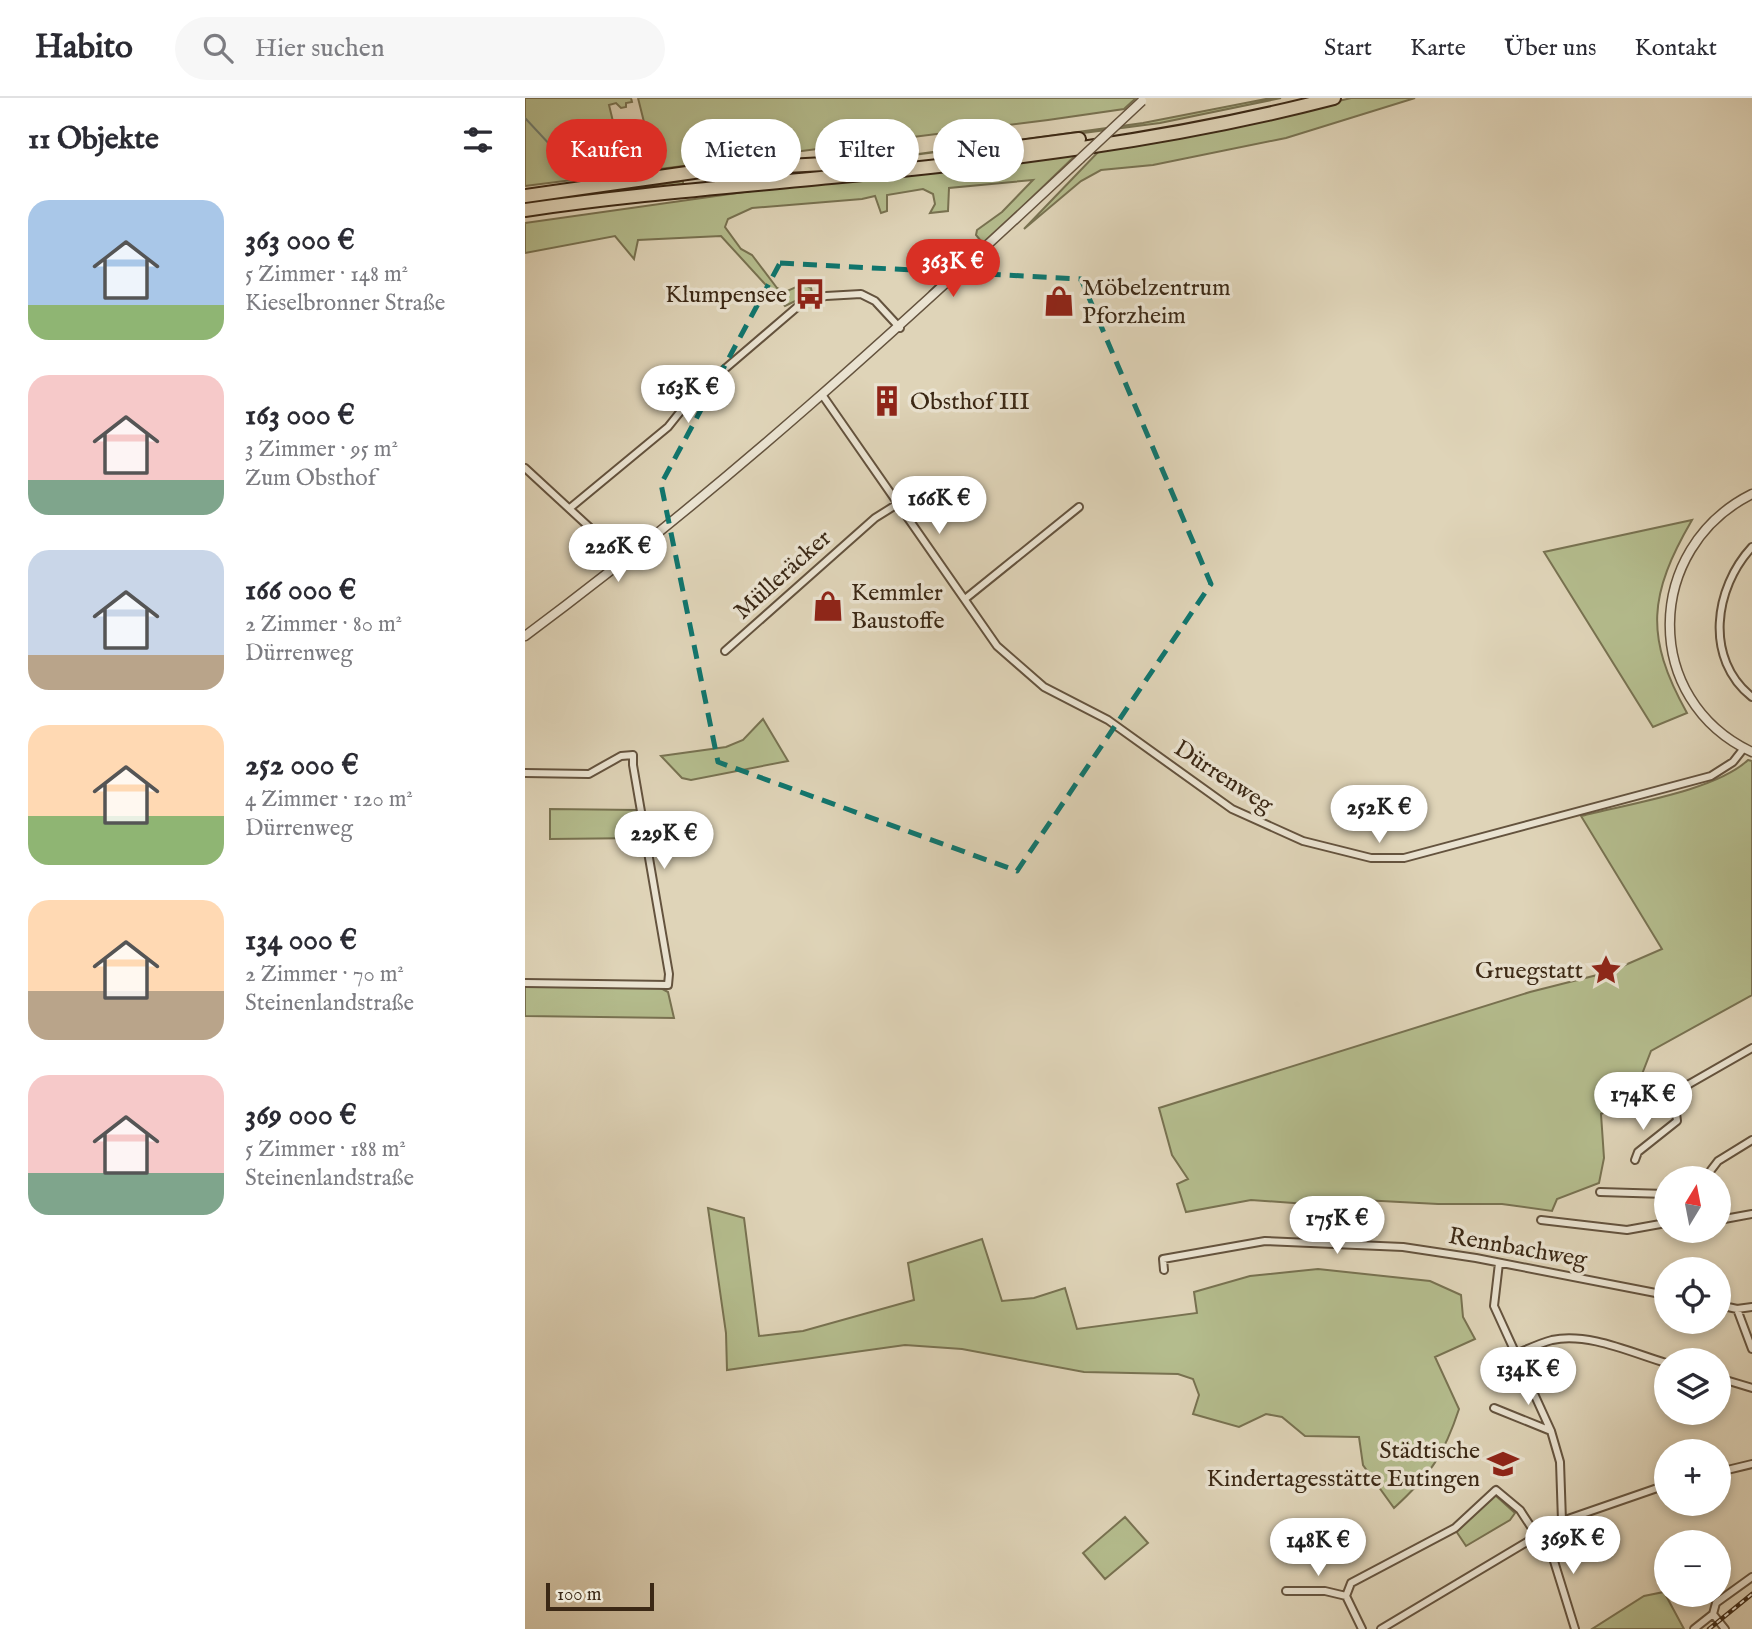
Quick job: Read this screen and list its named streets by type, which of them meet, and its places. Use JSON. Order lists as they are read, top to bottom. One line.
{"streets":{"street":["Mülleräcker","Dürrenweg","Rennbachweg"]},"crossings":[["Mülleräcker","Dürrenweg"]],"places":{"bus stop":["Klumpensee"],"shop":["Möbelzentrum Pforzheim","Kemmler Baustoffe"],"building":["Obsthof III"],"place":["Gruegstatt"],"school or university":["Städtische Kindertagesstätte Eutingen"]},"scale_bar":"100 m","north":"top","page":{"header":"Habito","search":"Hier suchen","nav":["Start","Karte","Über uns","Kontakt"],"heading":"11 Objekte","chip":["Kaufen","Mieten","Filter","Neu"],"list":[{"name":"363 000 €","note":"5 Zimmer · 148 m² · Kieselbronner Straße"},{"name":"163 000 €","note":"3 Zimmer · 95 m² · Zum Obsthof"},{"name":"166 000 €","note":"2 Zimmer · 80 m² · Dürrenweg"},{"name":"252 000 €","note":"4 Zimmer · 120 m² · Dürrenweg"},{"name":"134 000 €","note":"2 Zimmer · 70 m² · Steinenlandstraße"},{"name":"369 000 €","note":"5 Zimmer · 188 m² · Steinenlandstraße"}],"price":["363K €","163K €","166K €","226K €","252K €","229K €","174K €","175K €","134K €","369K €","148K €"],"map_buttons":["+","−"],"scale":"100 m"}}
